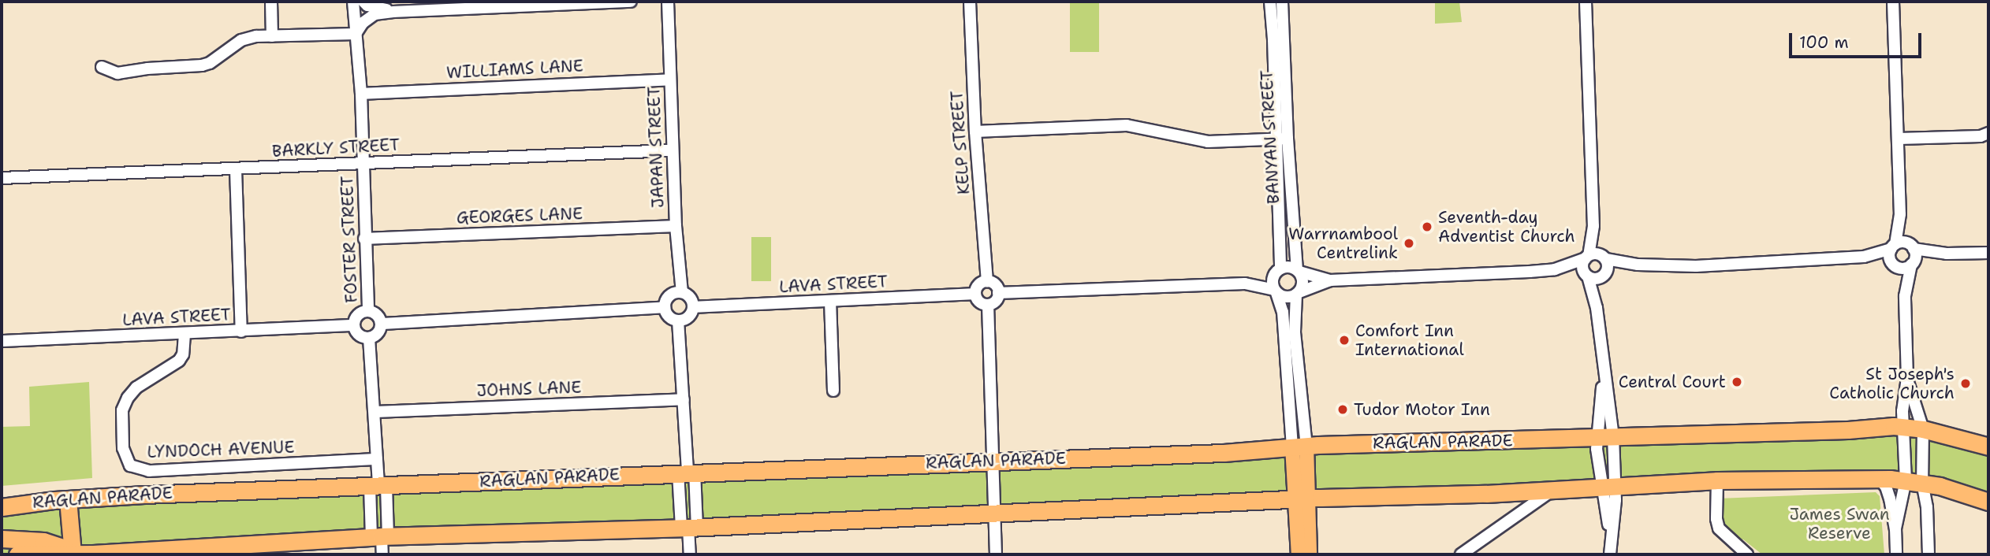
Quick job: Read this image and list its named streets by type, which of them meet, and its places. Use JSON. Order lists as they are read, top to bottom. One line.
{"streets":{"highway":["RAGLAN PARADE"],"street":["WILLIAMS LANE","BANYAN STREET","KELP STREET","JAPAN STREET","BARKLY STREET","GEORGES LANE","FOSTER STREET","LAVA STREET","JOHNS LANE","LYNDOCH AVENUE"]},"crossings":[["WILLIAMS LANE","JAPAN STREET"],["WILLIAMS LANE","FOSTER STREET"],["KELP STREET","LAVA STREET"],["JAPAN STREET","BARKLY STREET"],["JAPAN STREET","GEORGES LANE"],["JAPAN STREET","LAVA STREET"],["BARKLY STREET","FOSTER STREET"],["GEORGES LANE","FOSTER STREET"],["FOSTER STREET","LAVA STREET"],["LAVA STREET","LYNDOCH AVENUE"]],"parks":["James Swan Reserve"],"places":["Seventh-day Adventist Church","Warrnambool Centrelink","Comfort Inn International","Central Court","St Joseph's Catholic Church","Tudor Motor Inn"],"scale_bar":"100 m"}
